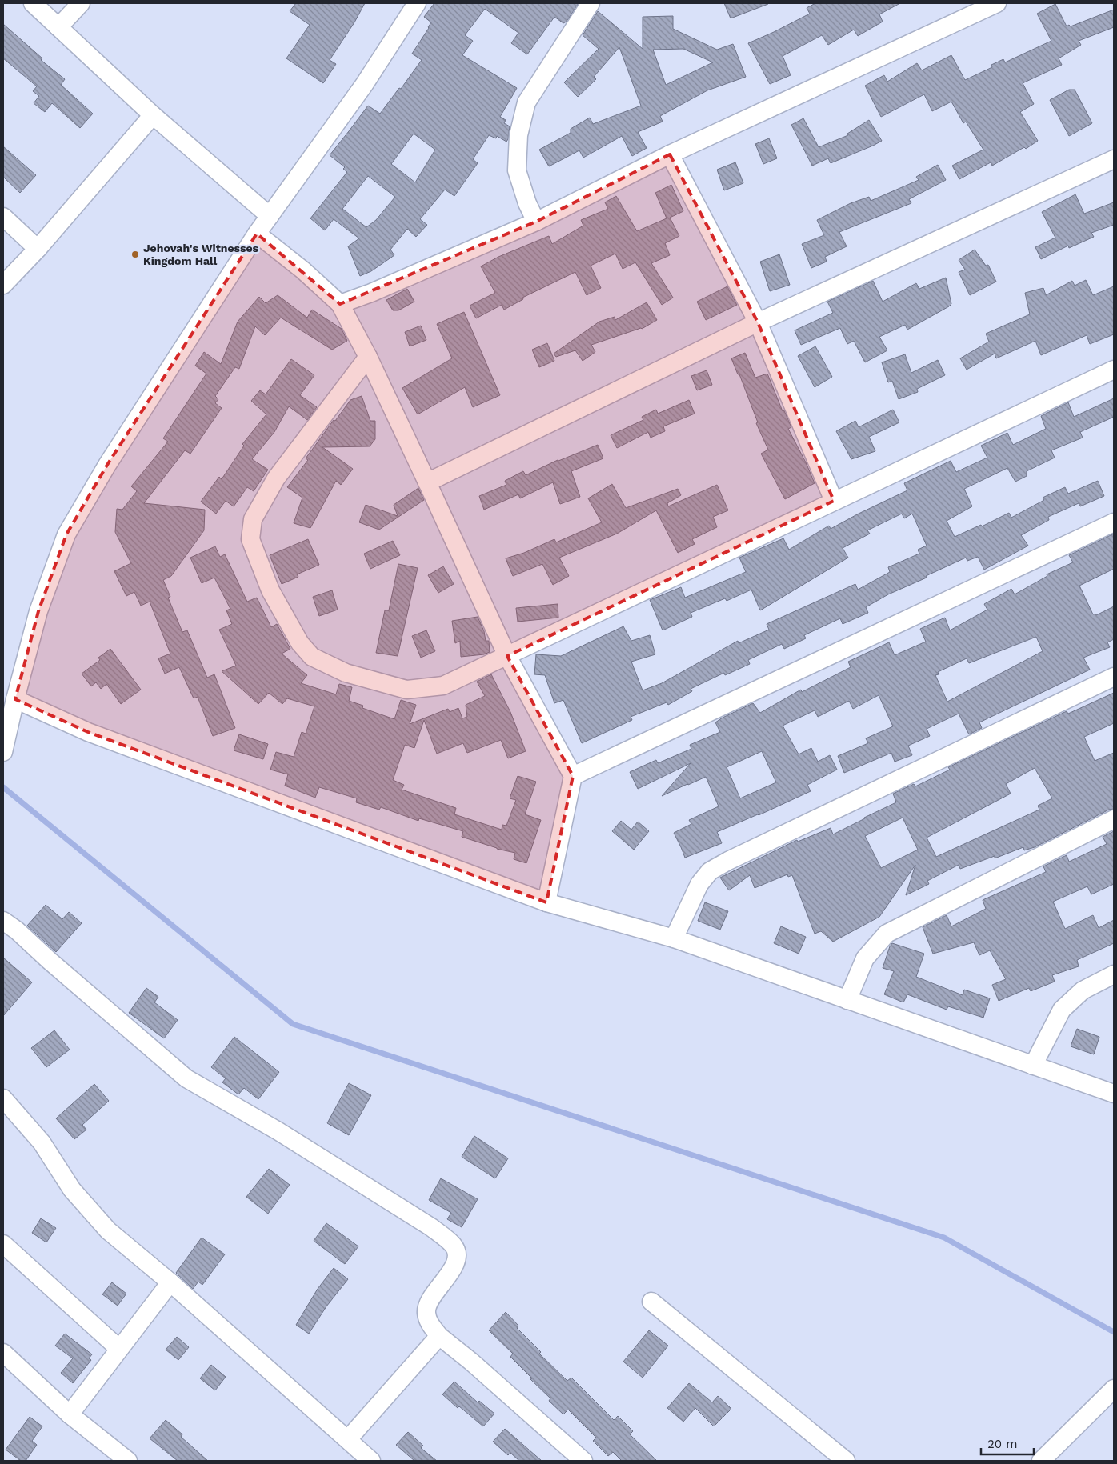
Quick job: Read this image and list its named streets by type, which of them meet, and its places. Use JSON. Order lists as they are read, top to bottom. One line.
{"places":["Jehovah's Witnesses Kingdom Hall"],"scale_bar":"20 m"}
